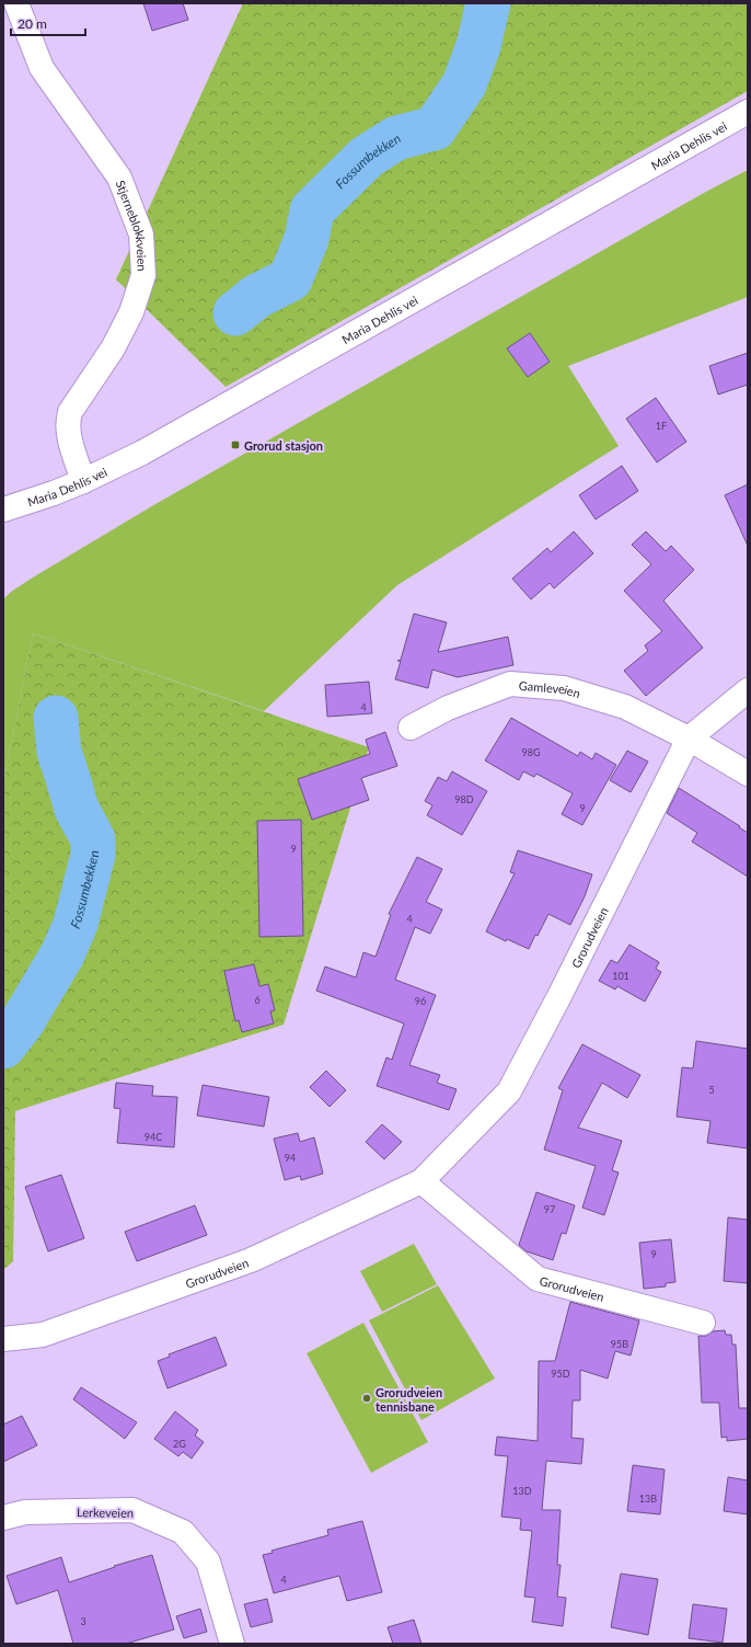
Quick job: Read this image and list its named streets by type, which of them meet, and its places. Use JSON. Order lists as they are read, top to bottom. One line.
{"streets":{"street":["Maria Dehlis vei","Stjerneblokkveien","Gamleveien","Grorudveien","Lerkeveien"]},"crossings":[["Maria Dehlis vei","Stjerneblokkveien"],["Gamleveien","Grorudveien"]],"water":["Fossumbekken"],"places":{"transit":["Grorud stasjon"],"other":["Grorudveien tennisbane"]},"house_numbers":["1F","4","98G","98D","9","9","4","101","6","96","5","94C","94","97","9","95B","95D","2G","13D","13B","4","3"],"scale_bar":"20 m"}
